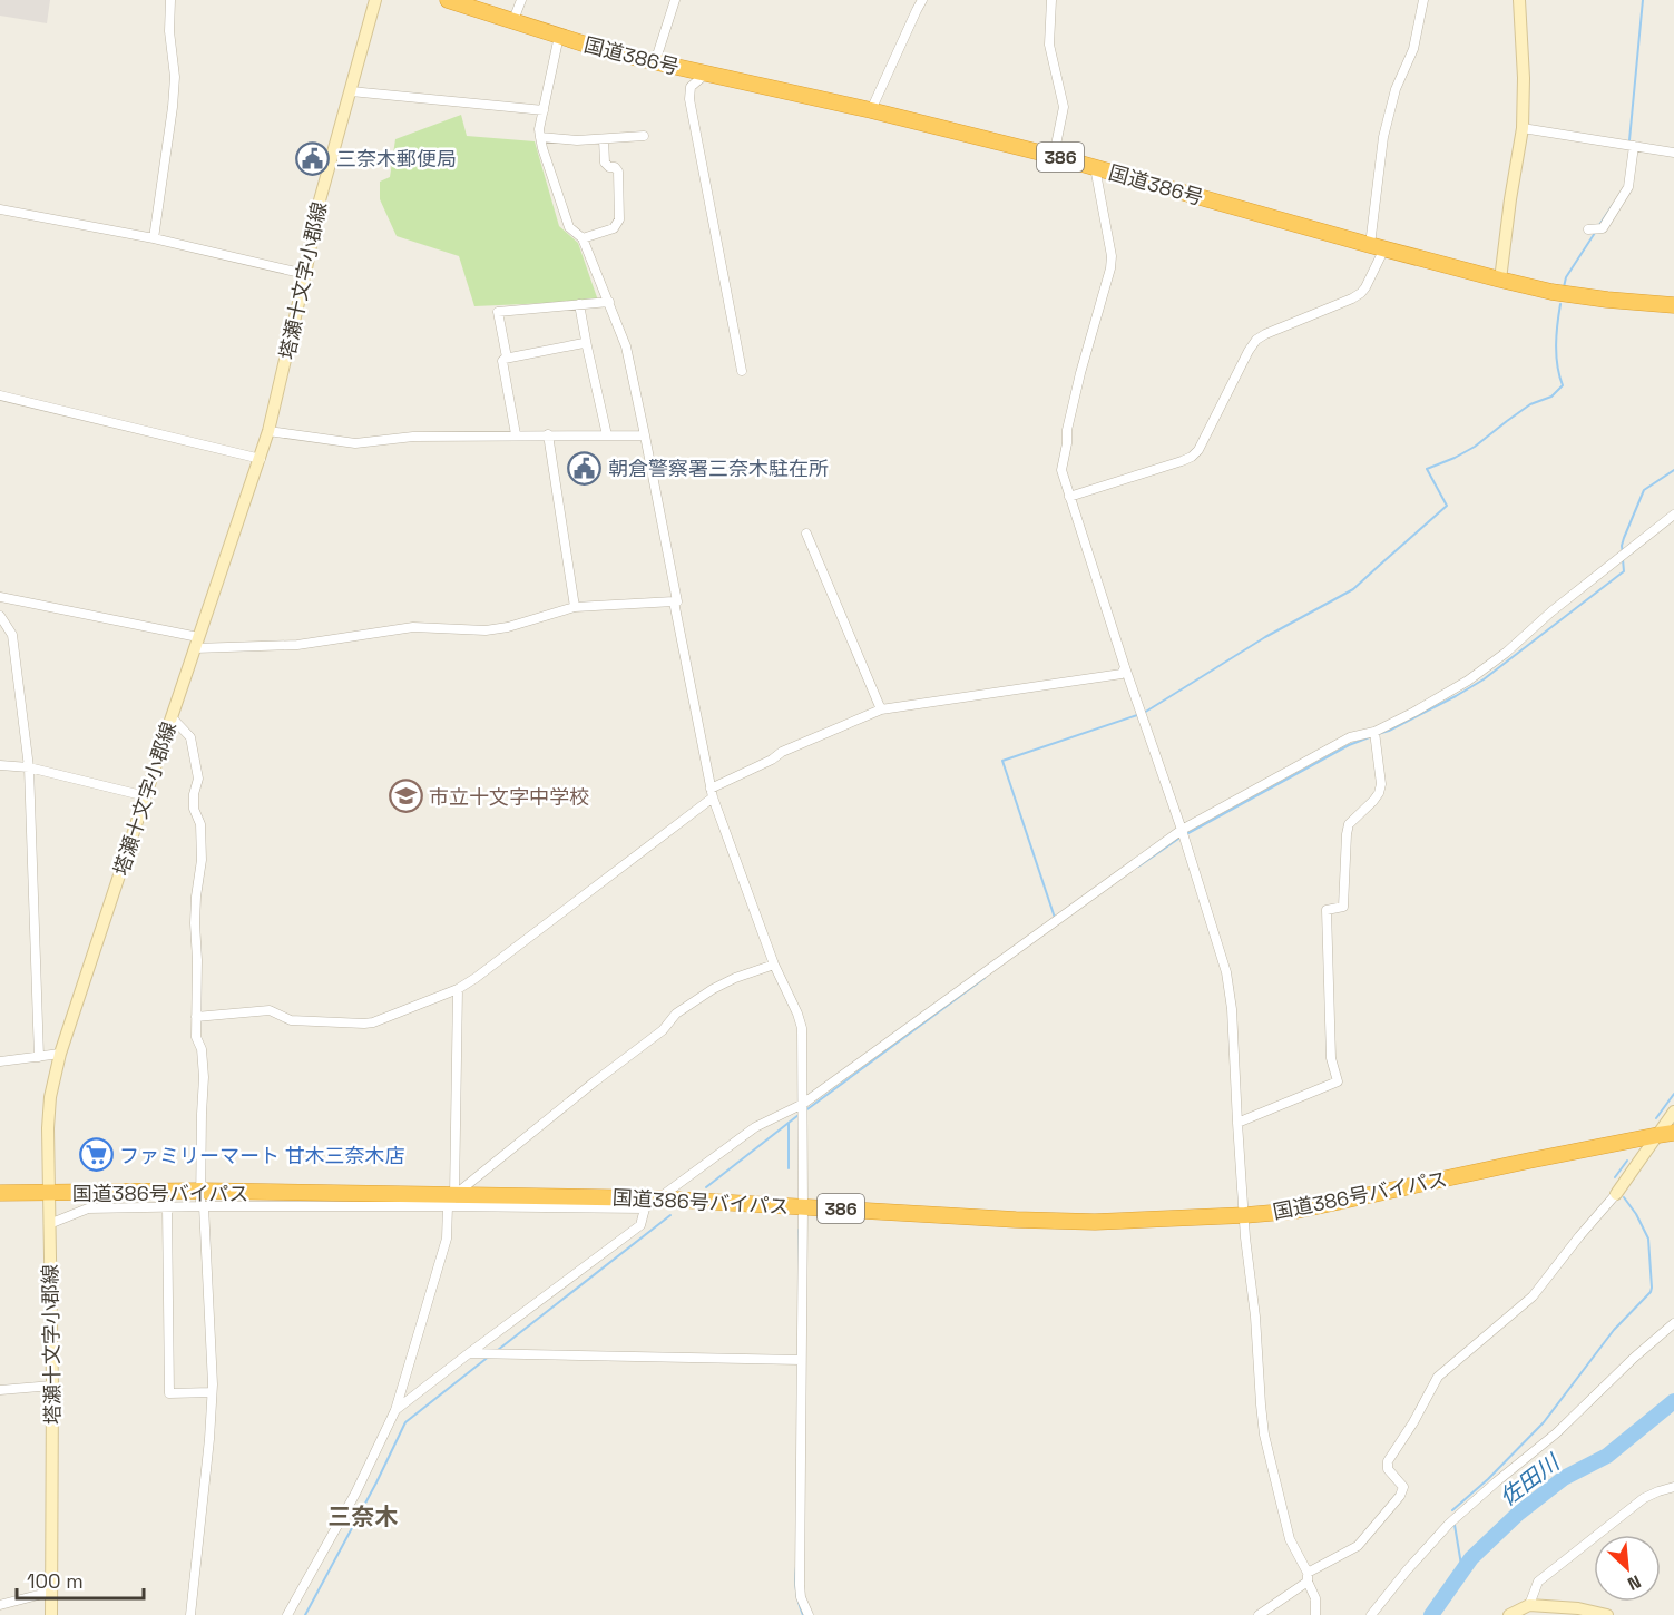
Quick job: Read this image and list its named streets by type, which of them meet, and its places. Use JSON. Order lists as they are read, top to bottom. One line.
{"streets":{"highway":["国道386号","386","国道386号バイパス"],"main road":["塔瀬十文字小郡線"]},"crossings":[["塔瀬十文字小郡線","国道386号バイパス"]],"districts":["三奈木"],"water":["佐田川"],"places":{"public building":["三奈木郵便局","朝倉警察署三奈木駐在所"],"school or university":["市立十文字中学校"],"supermarket":["ファミリーマート 甘木三奈木店"]},"scale_bar":"100 m","north":"bottom right"}
